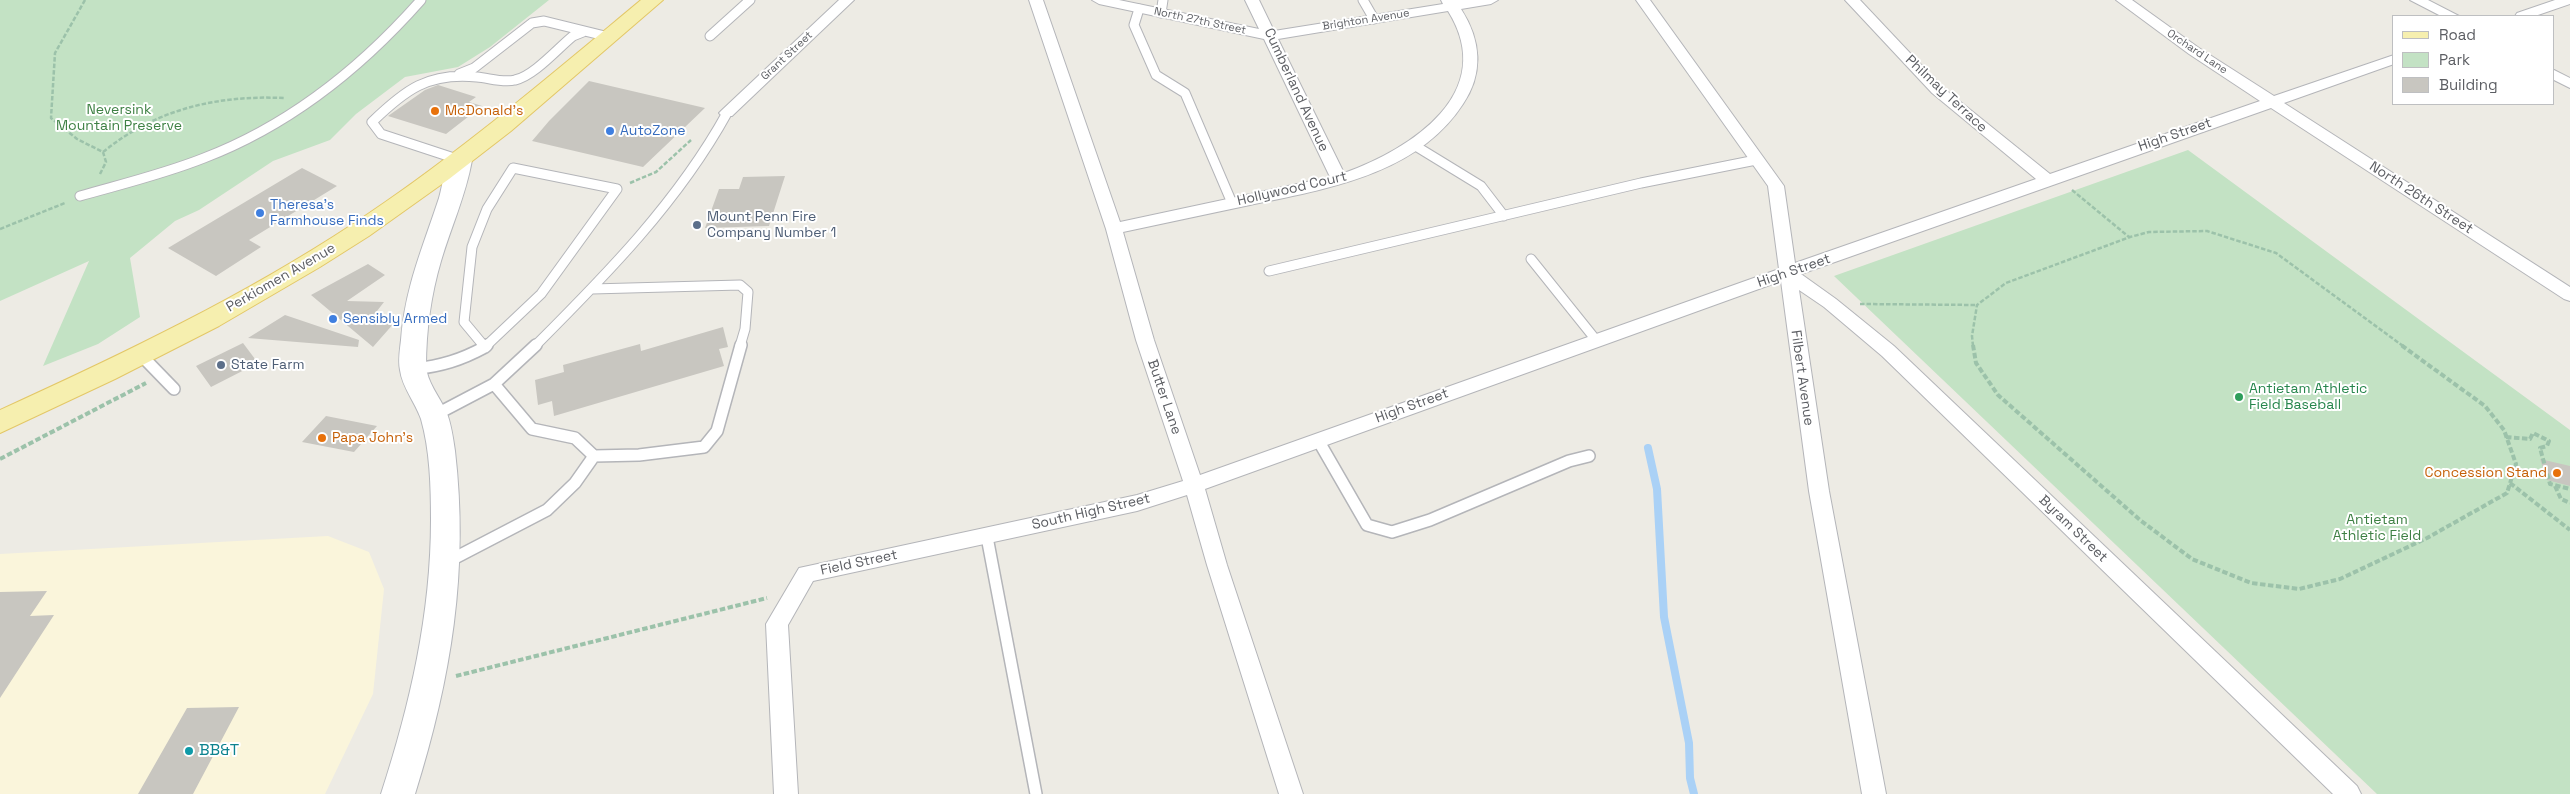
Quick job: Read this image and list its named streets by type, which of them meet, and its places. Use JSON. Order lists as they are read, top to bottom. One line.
{"streets":{"main road":["Perkiomen Avenue"],"street":["Brighton Avenue","North 27th Street","Orchard Lane","Grant Street","Cumberland Avenue","Philmay Terrace","High Street","Hollywood Court","North 26th Street","Filbert Avenue","Butter Lane","South High Street","Byram Street","Field Street"]},"crossings":[["Brighton Avenue","North 27th Street"],["Brighton Avenue","Cumberland Avenue"],["Brighton Avenue","Hollywood Court"],["North 27th Street","Cumberland Avenue"],["Orchard Lane","High Street"],["Orchard Lane","North 26th Street"],["Cumberland Avenue","Hollywood Court"],["Philmay Terrace","High Street"],["High Street","North 26th Street"],["High Street","Filbert Avenue"],["High Street","Butter Lane"],["High Street","South High Street"],["High Street","Byram Street"],["Hollywood Court","Butter Lane"],["Filbert Avenue","Byram Street"],["Butter Lane","South High Street"],["South High Street","Field Street"]],"parks":["Neversink Mountain Preserve","Antietam Athletic Field"],"places":["McDonald's","AutoZone","Theresa's Farmhouse Finds","Mount Penn Fire Company Number 1","Sensibly Armed","State Farm","Antietam Athletic Field Baseball","Papa John's","Concession Stand","BB&T"],"legend":["Road","Park","Building"]}
